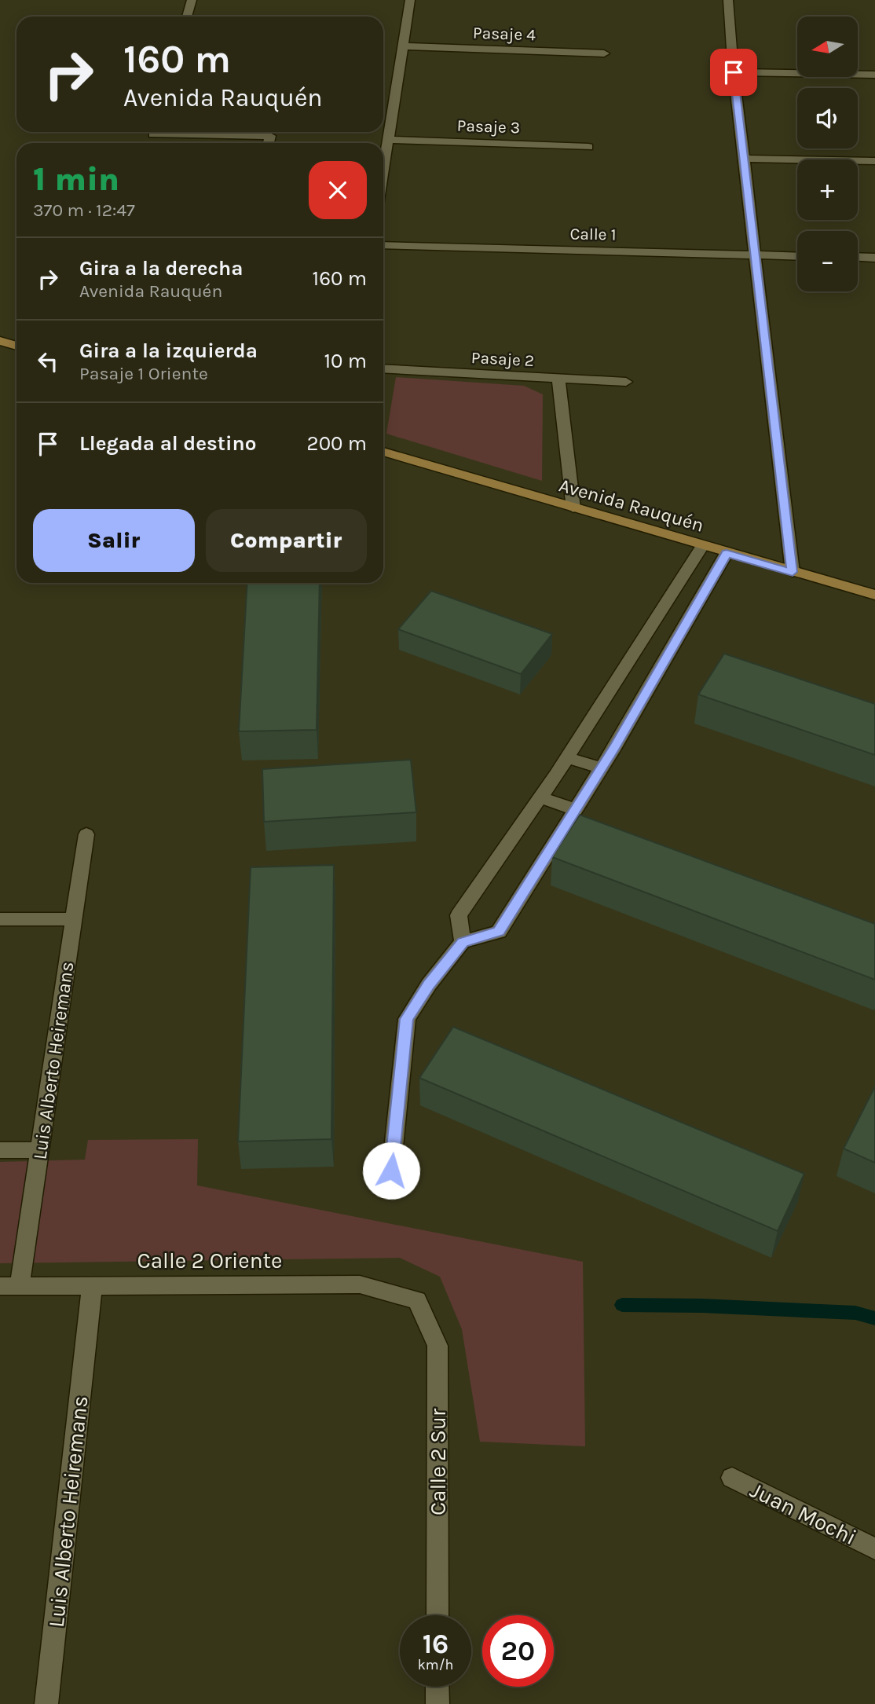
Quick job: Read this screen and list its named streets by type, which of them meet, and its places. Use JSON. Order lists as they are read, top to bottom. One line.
{"streets":{"main road":["Avenida Rauquén"],"street":["Pasaje 4","Pasaje 3","Calle 1","Pasaje 2","Luis Alberto Heiremans","Calle 2 Oriente","Calle 2 Sur","Juan Mochi"]},"crossings":[["Luis Alberto Heiremans","Calle 2 Oriente"],["Calle 2 Oriente","Calle 2 Sur"]],"north":"left","page":{"map_buttons":["+","−"],"turn":["160 m","Avenida Rauquén"],"heading":["1 min","370 m · 12:47"],"list":[{"name":"Gira a la derecha","note":"Avenida Rauquén","value":"160 m"},{"name":"Gira a la izquierda","note":"Pasaje 1 Oriente","value":"10 m"},{"name":"Llegada al destino","value":"200 m"}],"buttons":["Salir","Compartir"],"speed":"16 km/h","limit":"20"}}
